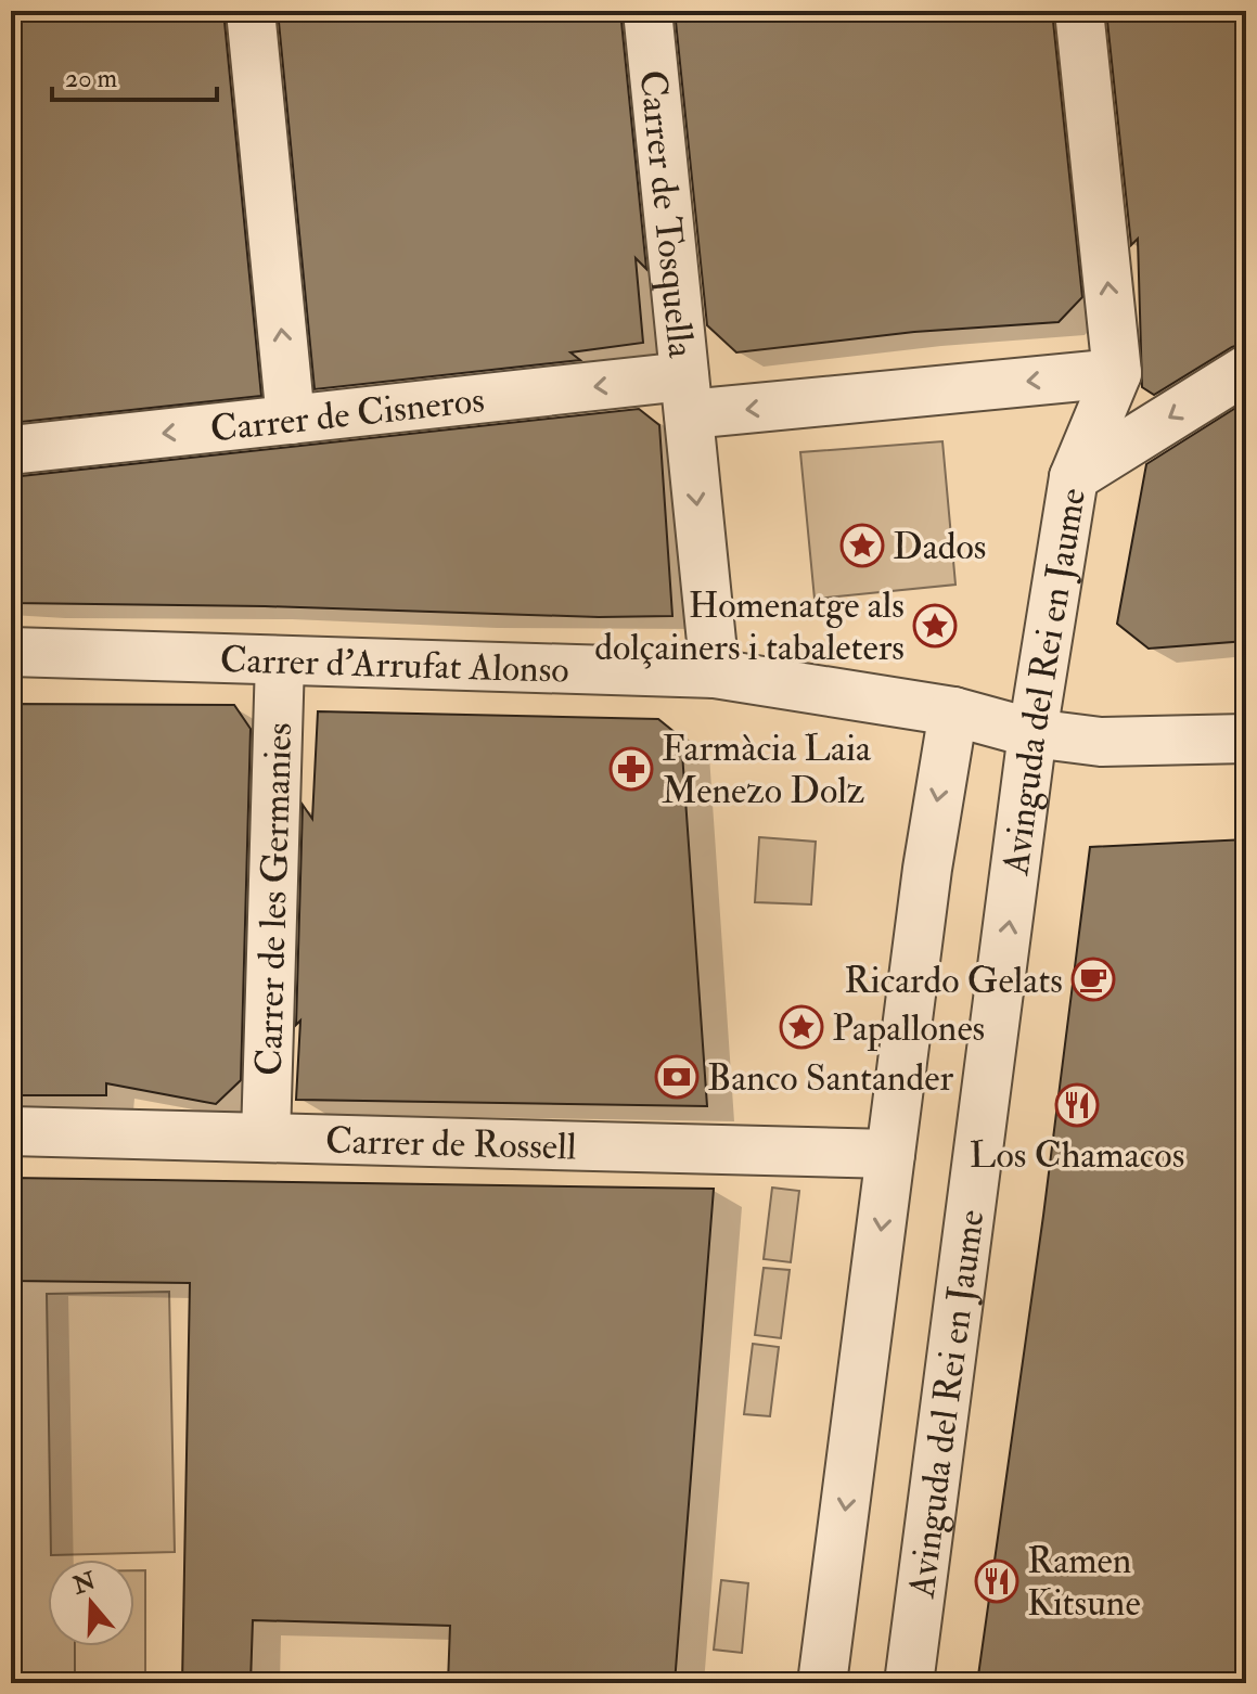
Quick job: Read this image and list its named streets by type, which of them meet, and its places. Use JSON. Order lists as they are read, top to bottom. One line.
{"streets":{"street":["Carrer de Tosquella","Carrer de Cisneros","Carrer d'Arrufat Alonso","Avinguda del Rei en Jaume","Carrer de les Germanies","Carrer de Rossell"]},"crossings":[["Carrer de Tosquella","Carrer de Cisneros"],["Carrer d'Arrufat Alonso","Avinguda del Rei en Jaume"],["Carrer d'Arrufat Alonso","Carrer de les Germanies"],["Carrer de les Germanies","Carrer de Rossell"]],"one_way":["Carrer de Cisneros"],"places":{"place":["Dados","Homenatge als dolçainers i tabaleters","Papallones"],"pharmacy":["Farmàcia Laia Menezo Dolz"],"cafe":["Ricardo Gelats"],"bank":["Banco Santander"],"restaurant":["Los Chamacos","Ramen Kitsune"]},"scale_bar":"20 m","north":"top"}
